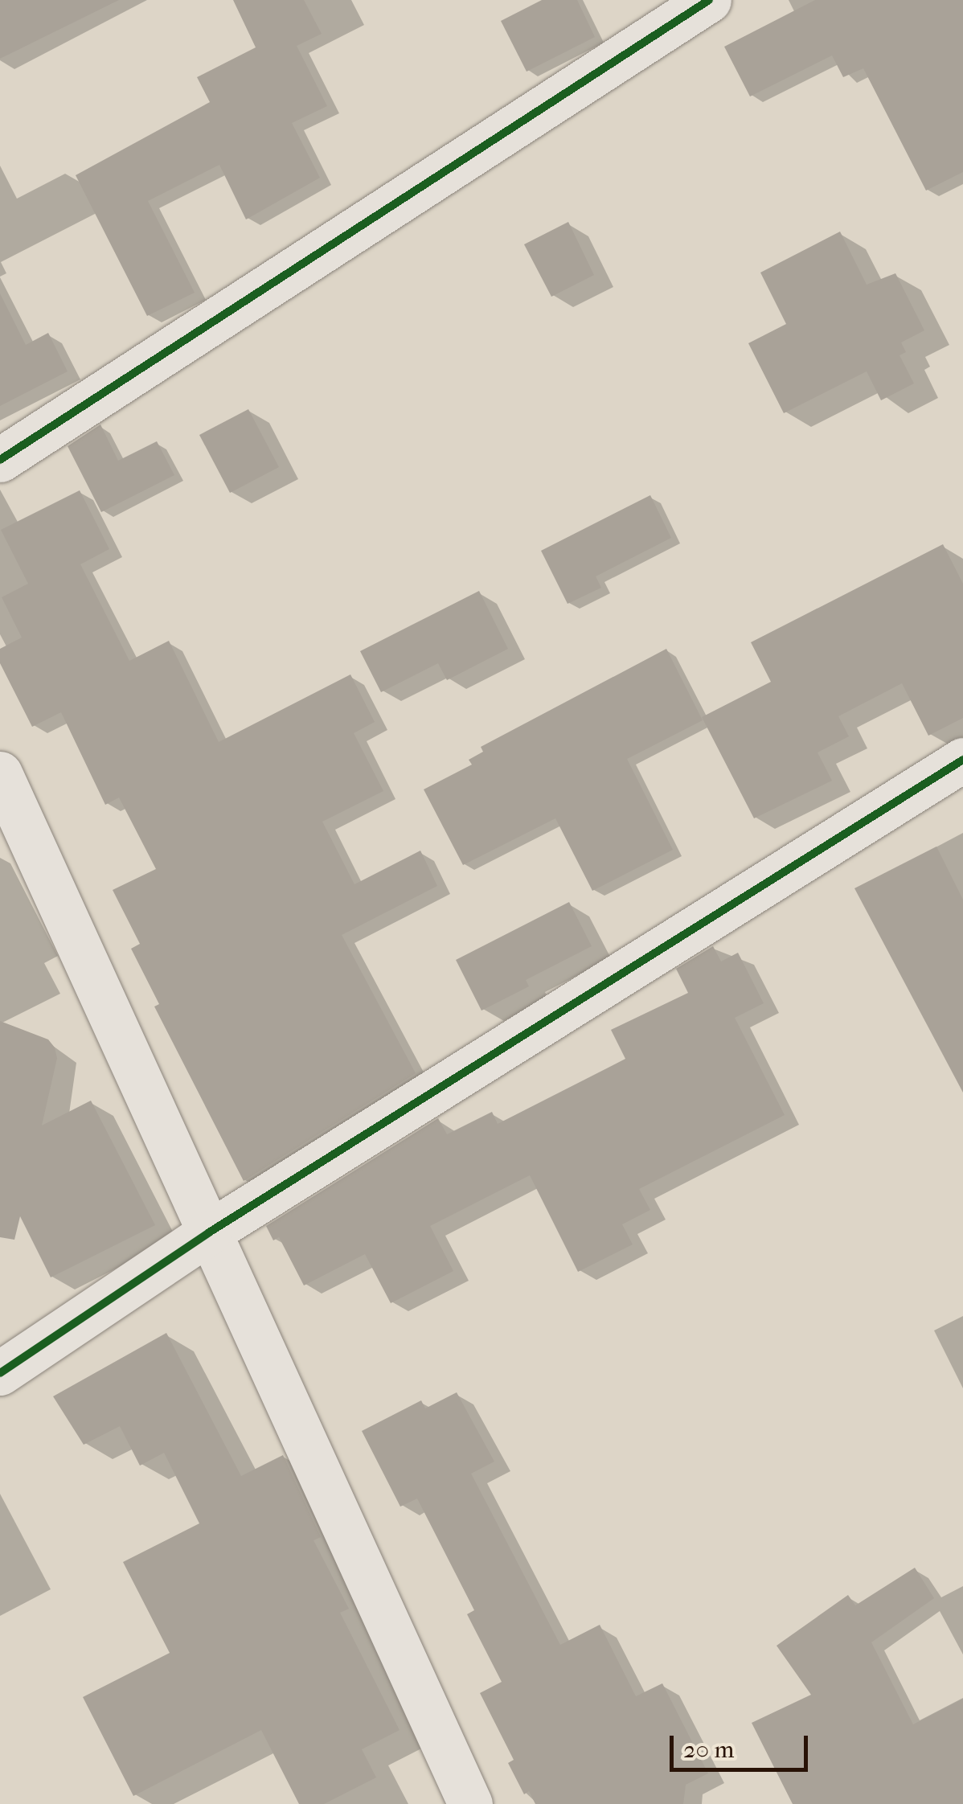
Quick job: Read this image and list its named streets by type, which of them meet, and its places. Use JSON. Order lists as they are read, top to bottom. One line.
{"scale_bar":"20 m"}
